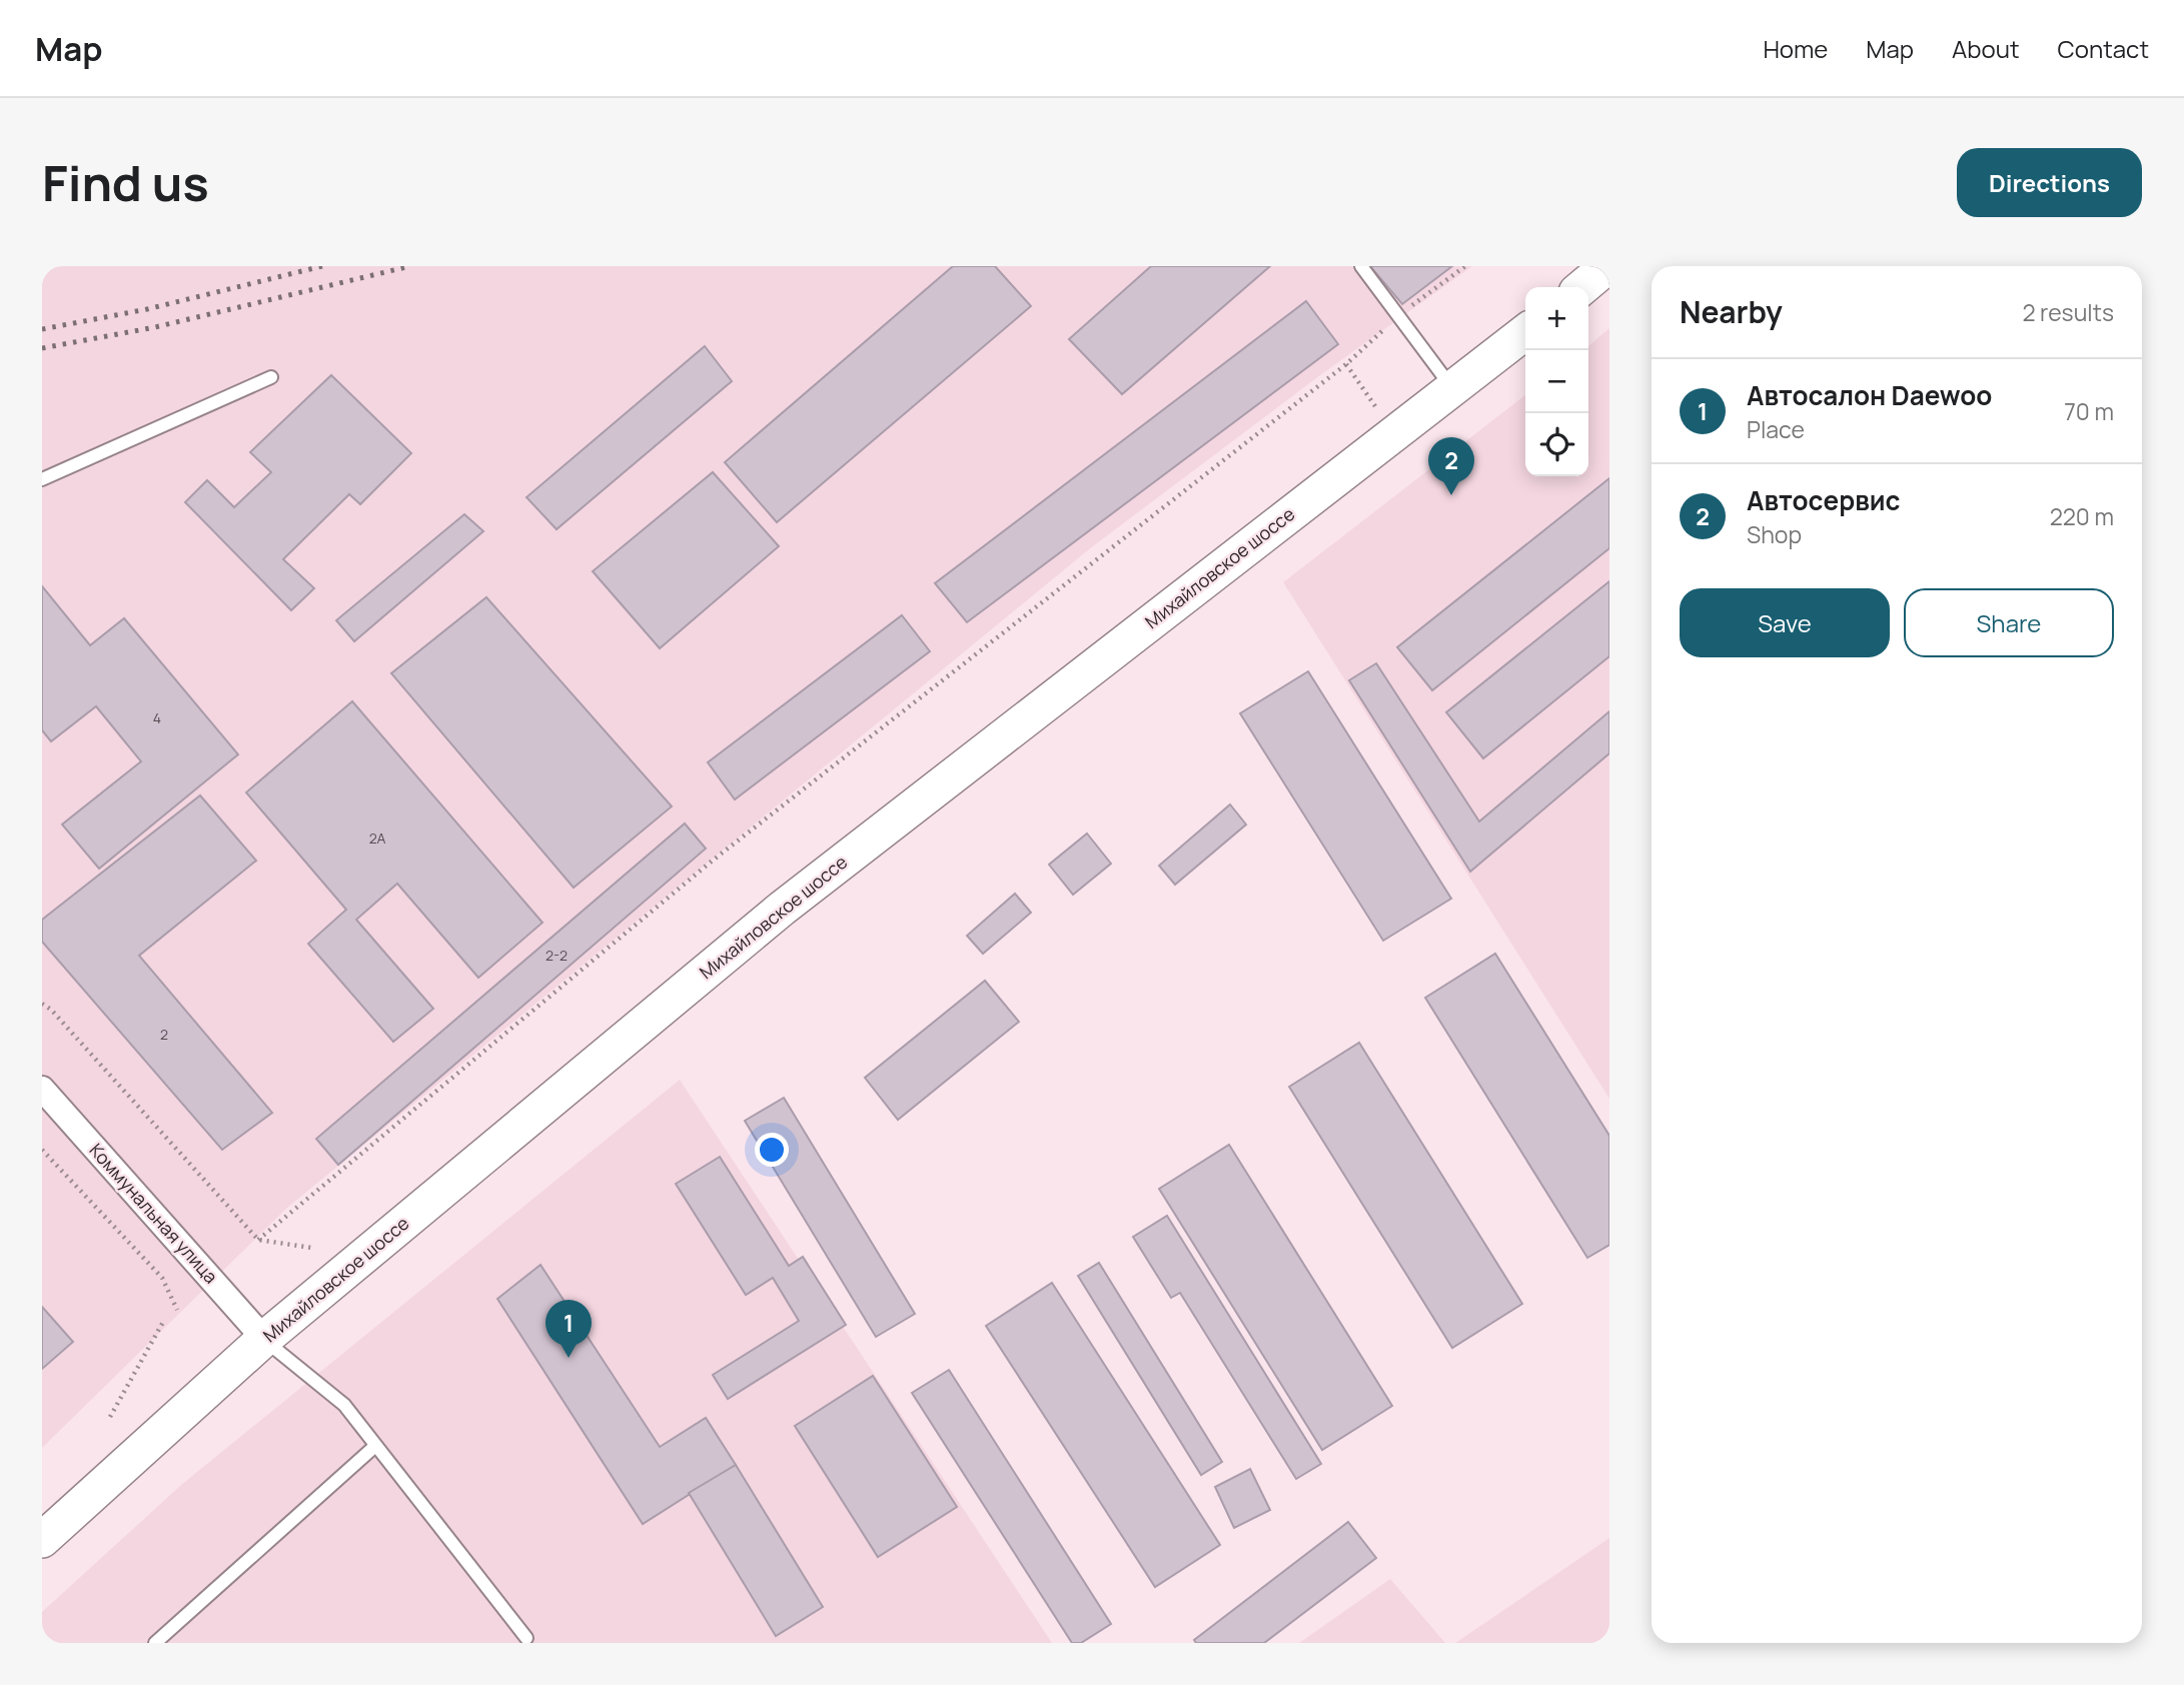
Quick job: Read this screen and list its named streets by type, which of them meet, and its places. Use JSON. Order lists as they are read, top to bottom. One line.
{"streets":{"main road":["Михайловское шоссе"],"street":["Коммунальная улица"]},"crossings":[["Михайловское шоссе","Коммунальная улица"]],"house_numbers":["4","2А","2-2","2"],"page":{"header":"Map","nav":["Home","Map","About","Contact"],"buttons":["Directions",["Save","Share"]],"title":"Find us","heading":["Nearby","2 results"],"map_buttons":["+","−"],"list":[{"mark":"1","name":"Автосалон Daewoo","note":"Place","value":"70 m"},{"mark":"2","name":"Автосервис","note":"Shop","value":"220 m"}],"pins":["2","1"]}}
